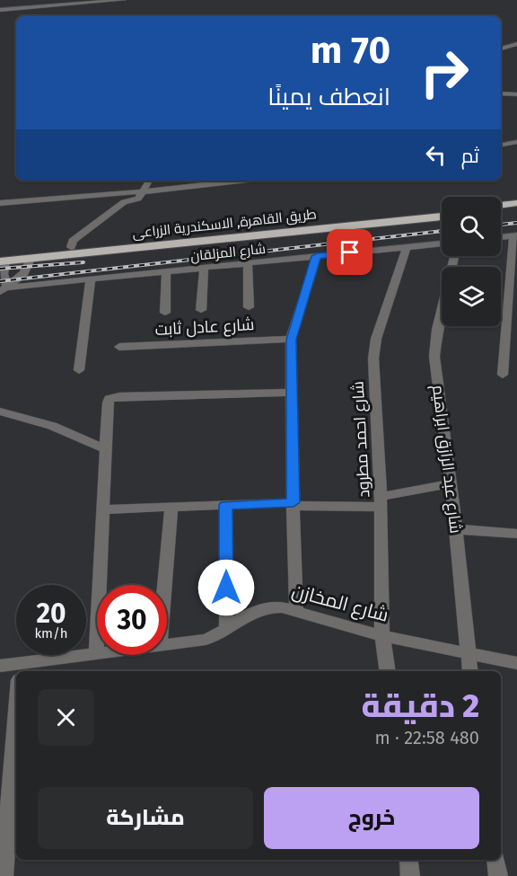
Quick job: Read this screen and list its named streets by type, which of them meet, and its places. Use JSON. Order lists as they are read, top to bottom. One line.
{"streets":{"highway":["طريق القاهرة, الاسكندرية الزراعى"],"street":["شارع المزلقان","شارع عادل ثابت","شارع احمد مطرود","شارع عبد الرازق ابراهيم","شارع المخازن"]},"crossings":[["شارع المزلقان","شارع احمد مطرود"],["شارع احمد مطرود","شارع المخازن"],["شارع عبد الرازق ابراهيم","شارع المخازن"]],"page":{"turn":["70 m","انعطف يمينًا"],"then":"ثم","speed":"20 km/h","limit":"30","heading":["2 دقيقة","480 m · 22:58"],"buttons":["خروج","مشاركة"]}}
